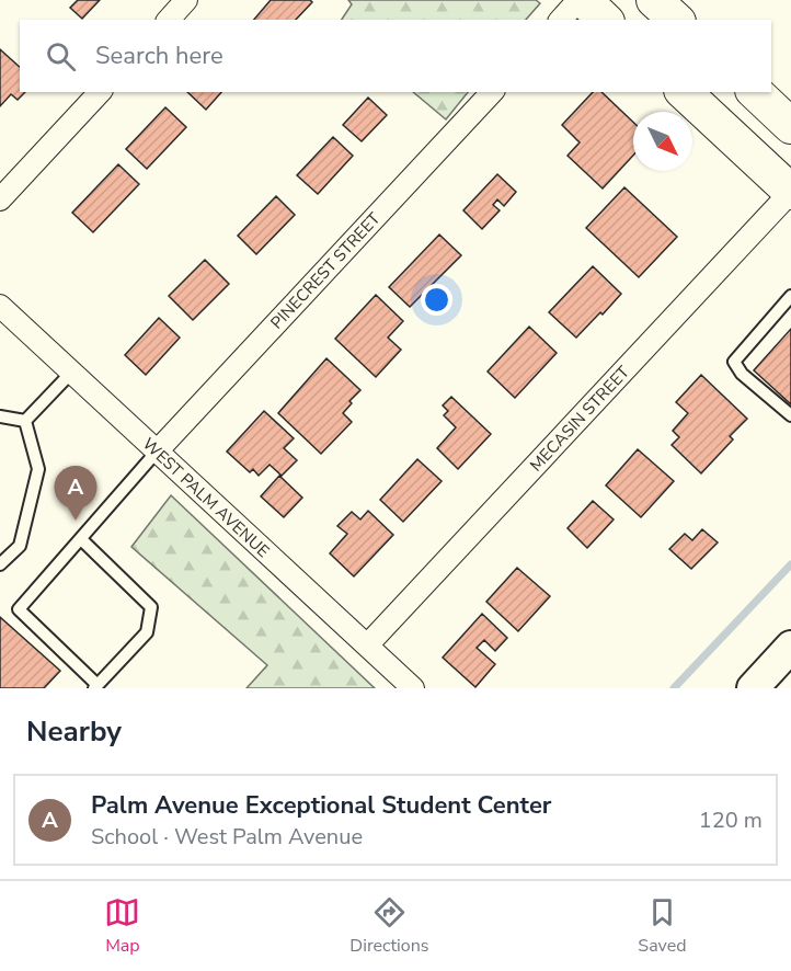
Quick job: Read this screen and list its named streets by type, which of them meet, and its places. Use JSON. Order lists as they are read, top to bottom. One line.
{"streets":{"street":["PINECREST STREET","MECASIN STREET","WEST PALM AVENUE"]},"crossings":[["PINECREST STREET","WEST PALM AVENUE"],["MECASIN STREET","WEST PALM AVENUE"]],"north":"bottom right","page":{"search":"Search here","pins":"A","heading":"Nearby","list":[{"mark":"A","name":"Palm Avenue Exceptional Student Center","note":"School · West Palm Avenue","value":"120 m"}],"nav":["Map","Directions","Saved"]}}
